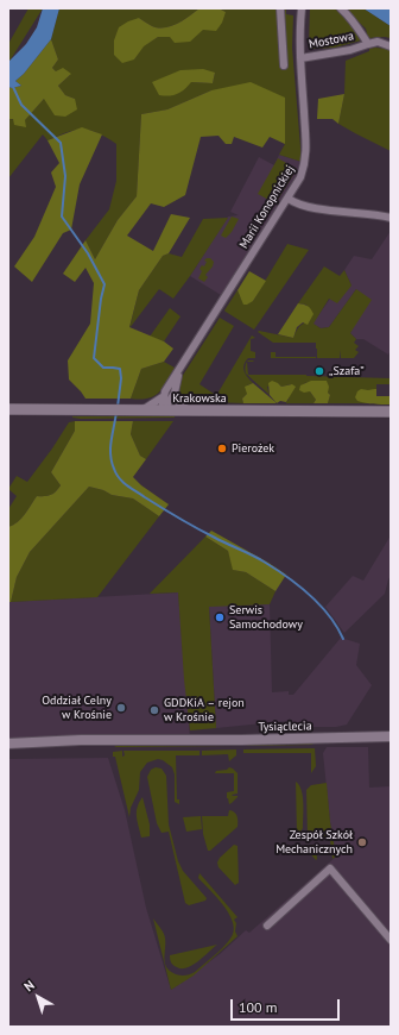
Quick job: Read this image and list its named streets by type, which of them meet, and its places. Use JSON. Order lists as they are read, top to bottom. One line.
{"streets":{"main road":["Krakowska"],"street":["Mostowa","Marii Konopnickiej","Tysiąclecia"]},"crossings":[["Mostowa","Marii Konopnickiej"],["Marii Konopnickiej","Krakowska"]],"places":["„Szafa”","Pierożek","Serwis Samochodowy","Oddział Celny w Krośnie","GDDKiA – rejon w Krośnie","Zespół Szkół Mechanicznych"],"scale_bar":"100 m","north":"top left"}
